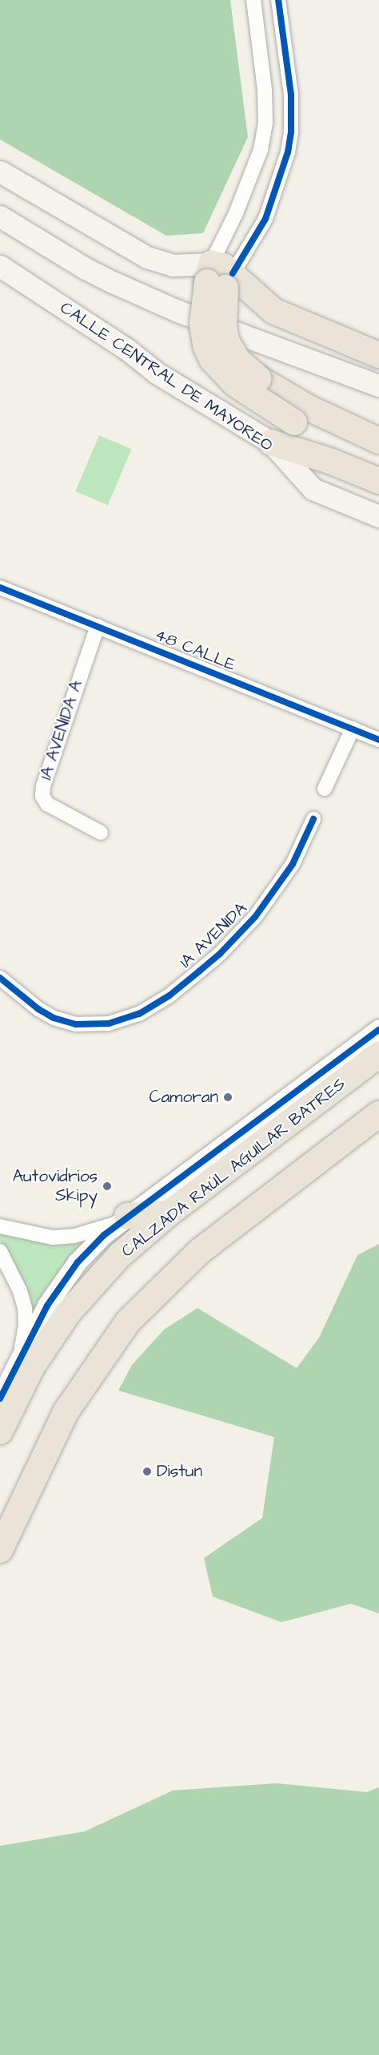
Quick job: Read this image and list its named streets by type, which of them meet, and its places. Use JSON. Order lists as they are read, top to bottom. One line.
{"streets":{"highway":["CALZADA RAÚL AGUILAR BATRES"],"main road":["CALLE CENTRAL DE MAYOREO"],"street":["48 CALLE","1A AVENIDA A","1A AVENIDA"]},"crossings":[["48 CALLE","1A AVENIDA A"]],"places":["Camoran","Autovidrios Skipy","Distun"]}
